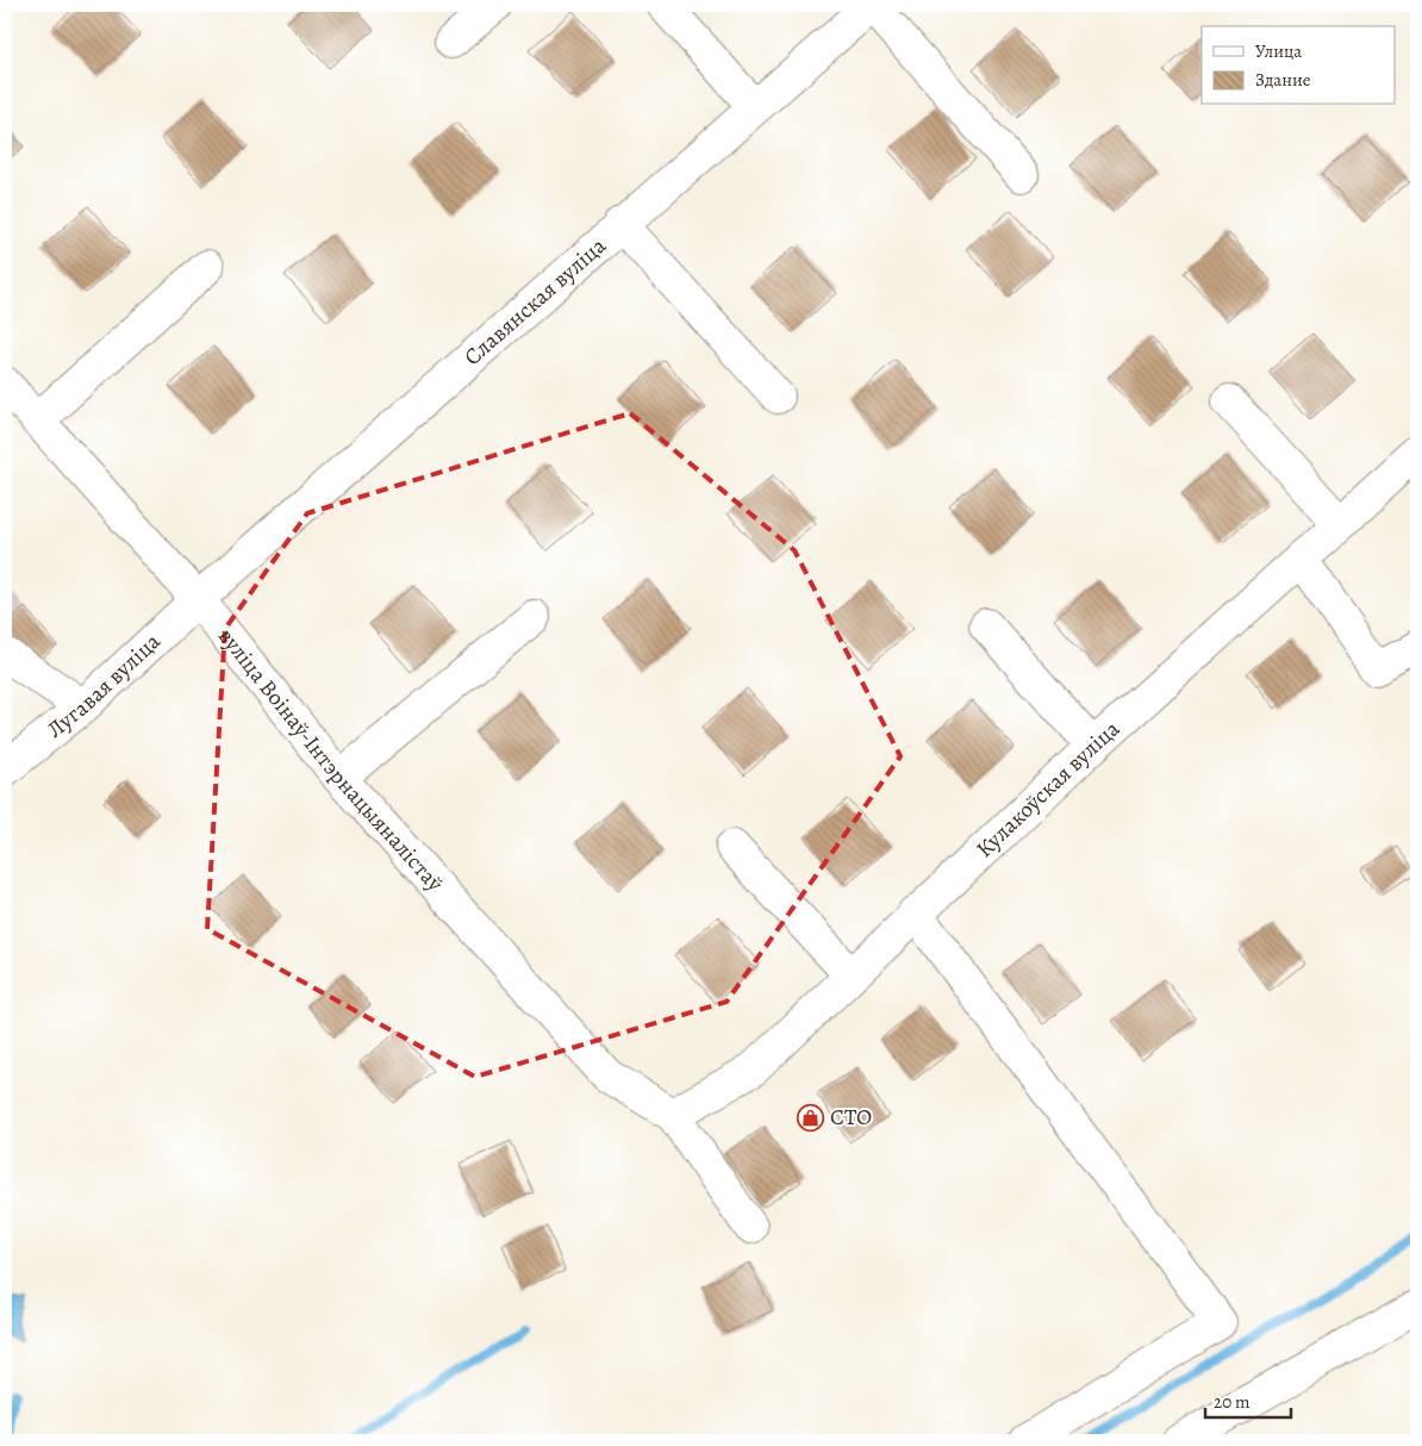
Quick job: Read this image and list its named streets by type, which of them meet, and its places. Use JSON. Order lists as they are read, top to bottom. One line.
{"streets":{"street":["Славянская вуліца","Лугавая вуліца","вуліца Воінаў-Інтэрнацыяналістаў","Кулакоўская вуліца"]},"crossings":[["Славянская вуліца","Лугавая вуліца"],["Славянская вуліца","вуліца Воінаў-Інтэрнацыяналістаў"],["Лугавая вуліца","вуліца Воінаў-Інтэрнацыяналістаў"],["вуліца Воінаў-Інтэрнацыяналістаў","Кулакоўская вуліца"]],"places":{"shop":["СТО"]},"legend":["Улица","Здание"],"scale_bar":"20 m"}
